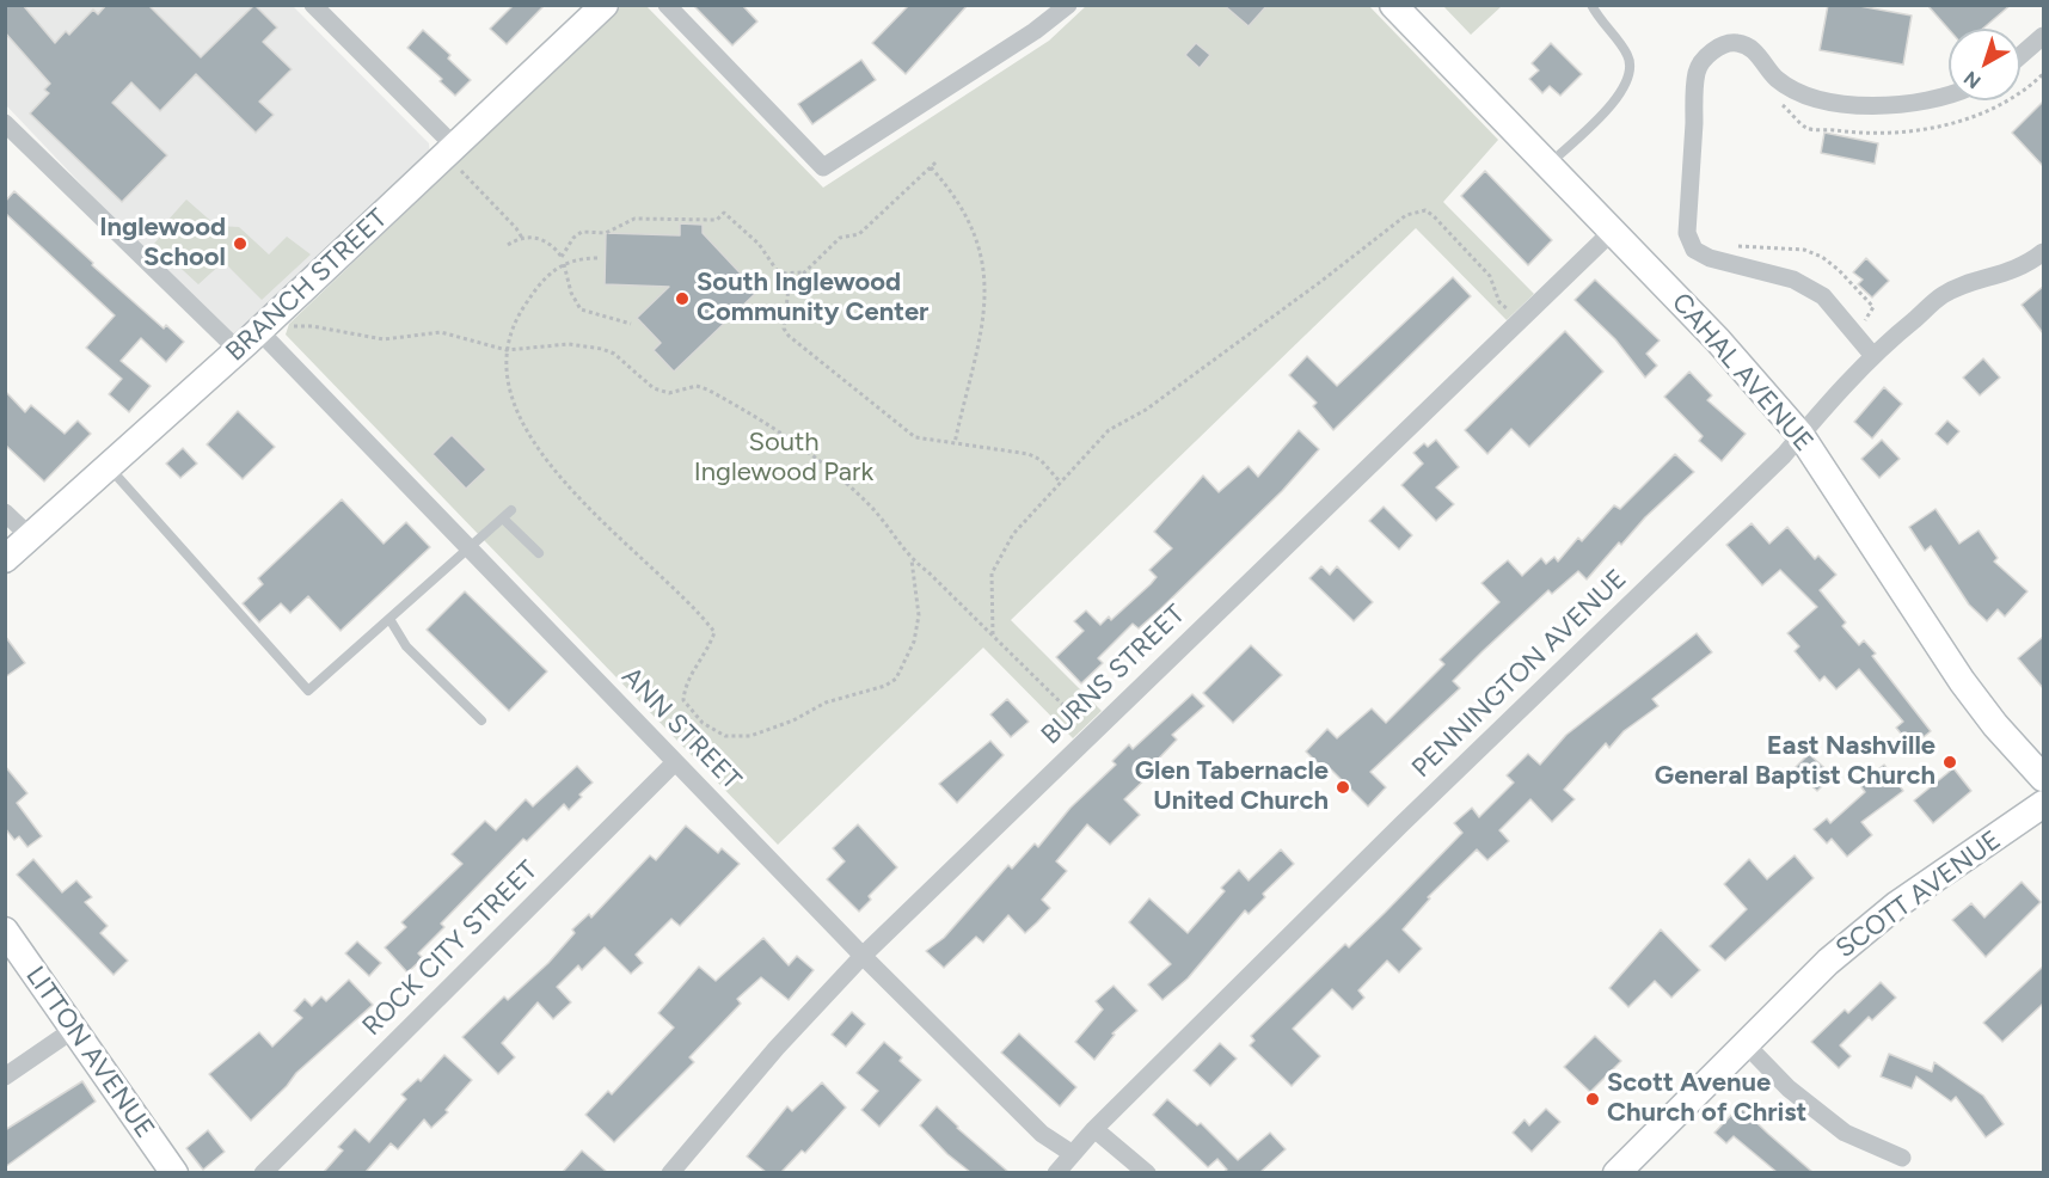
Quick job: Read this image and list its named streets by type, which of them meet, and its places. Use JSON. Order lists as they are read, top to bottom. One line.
{"streets":{"street":["BRANCH STREET","CAHAL AVENUE","PENNINGTON AVENUE","BURNS STREET","ANN STREET","SCOTT AVENUE","ROCK CITY STREET","LITTON AVENUE"]},"crossings":[["BRANCH STREET","ANN STREET"],["CAHAL AVENUE","PENNINGTON AVENUE"],["CAHAL AVENUE","BURNS STREET"],["PENNINGTON AVENUE","ANN STREET"],["BURNS STREET","ANN STREET"],["ANN STREET","ROCK CITY STREET"]],"parks":["South Inglewood Park"],"places":["Inglewood School","South Inglewood Community Center","East Nashville General Baptist Church","Glen Tabernacle United Church","Scott Avenue Church of Christ"],"north":"bottom left"}
